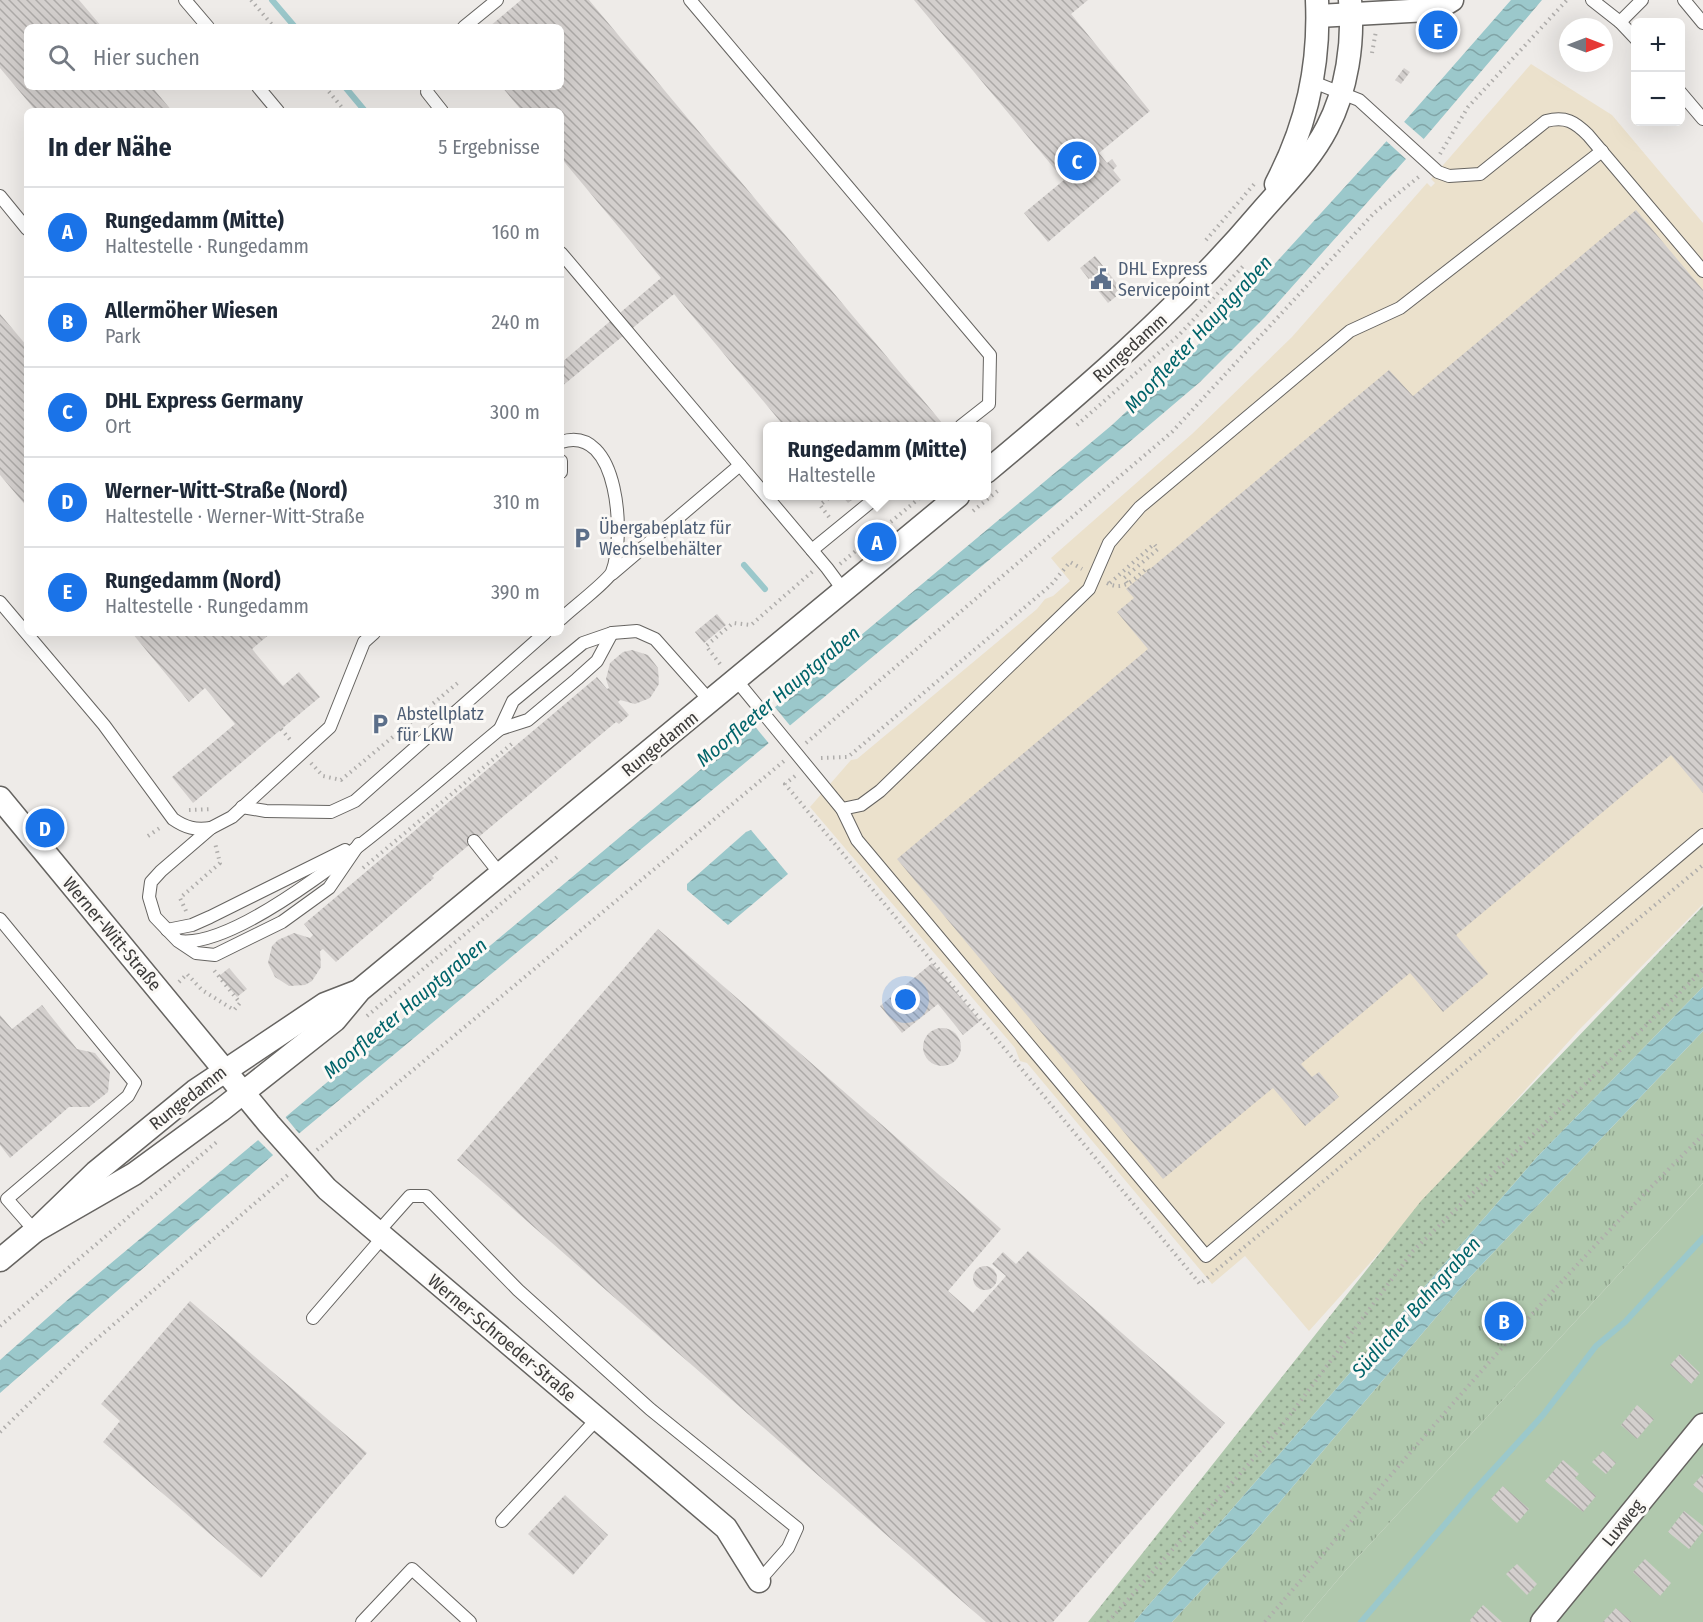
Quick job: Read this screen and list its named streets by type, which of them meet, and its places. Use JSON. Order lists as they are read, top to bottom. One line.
{"streets":{"street":["Rungedamm","Werner-Witt-Straße","Werner-Schroeder-Straße","Luxweg"]},"crossings":[["Rungedamm","Werner-Witt-Straße"],["Rungedamm","Werner-Schroeder-Straße"],["Werner-Witt-Straße","Werner-Schroeder-Straße"]],"water":["Moorfleeter Hauptgraben","Südlicher Bahngraben"],"places":{"public building":["DHL Express Servicepoint"],"parking":["Übergabeplatz für Wechselbehälter","Abstellplatz für LKW"]},"north":"right","page":{"pins":["E","C","A","D","B"],"map_buttons":["+","−"],"search":"Hier suchen","heading":["In der Nähe","5 Ergebnisse"],"list":[{"mark":"A","name":"Rungedamm (Mitte)","note":"Haltestelle · Rungedamm","value":"160 m"},{"mark":"B","name":"Allermöher Wiesen","note":"Park","value":"240 m"},{"mark":"C","name":"DHL Express Germany","note":"Ort","value":"300 m"},{"mark":"D","name":"Werner-Witt-Straße (Nord)","note":"Haltestelle · Werner-Witt-Straße","value":"310 m"},{"mark":"E","name":"Rungedamm (Nord)","note":"Haltestelle · Rungedamm","value":"390 m"}],"popup":["Rungedamm (Mitte)","Haltestelle"]}}
